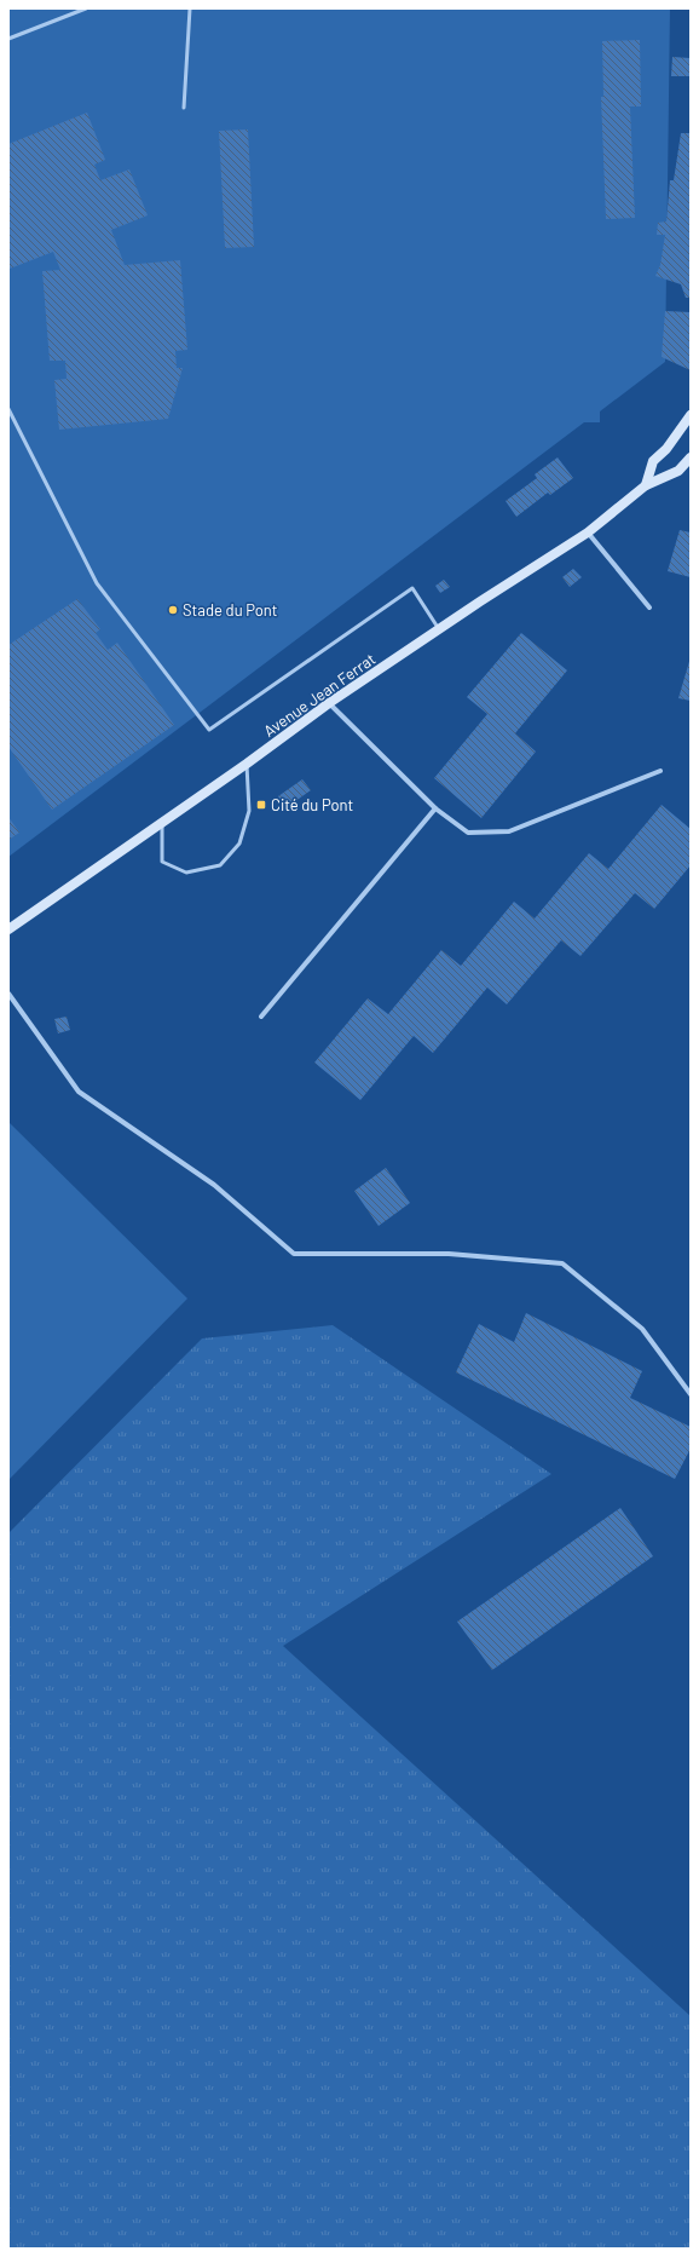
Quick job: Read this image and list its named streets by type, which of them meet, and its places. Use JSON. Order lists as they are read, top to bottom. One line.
{"streets":{"main road":["Avenue Jean Ferrat"]},"places":{"other":["Stade du Pont"],"transit":["Cité du Pont"]}}
